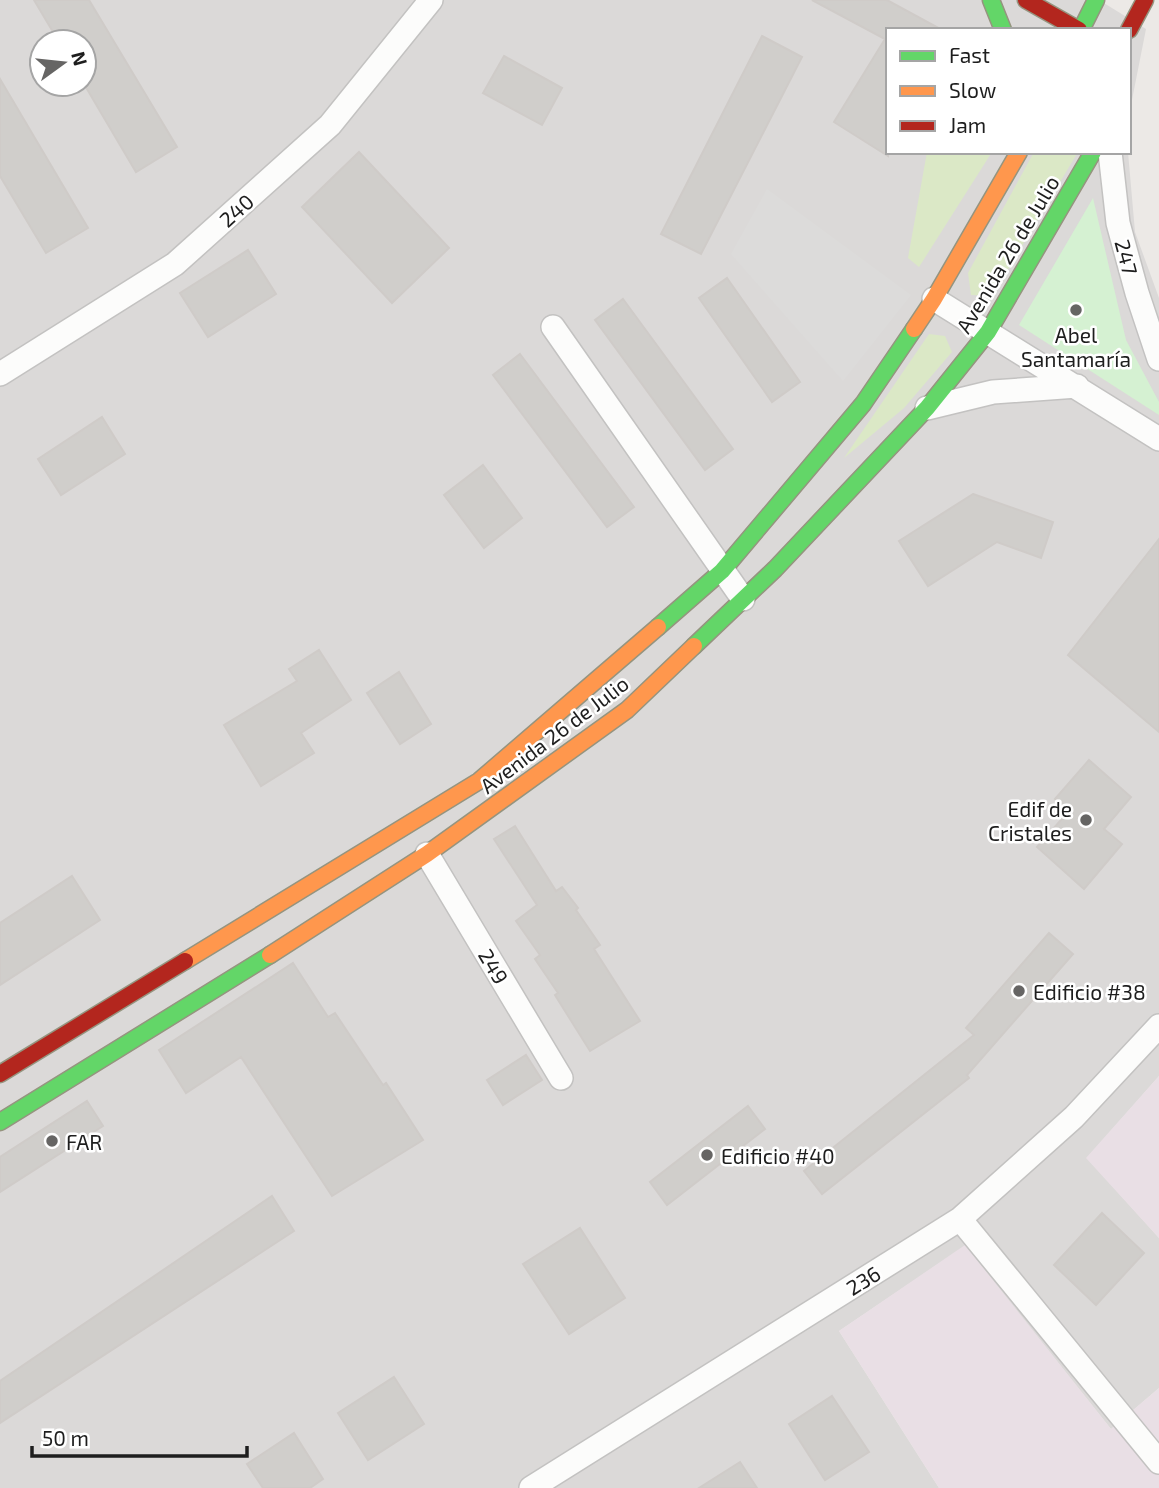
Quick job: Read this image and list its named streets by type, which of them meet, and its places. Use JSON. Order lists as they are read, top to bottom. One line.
{"streets":{"street":["240","Avenida 26 de Julio","247","249","236"]},"crossings":[["Avenida 26 de Julio","249"]],"places":["Abel Santamaría","Edif de Cristales","Edificio #38","FAR","Edificio #40"],"legend":["Fast","Slow","Jam"],"scale_bar":"50 m","north":"right"}
